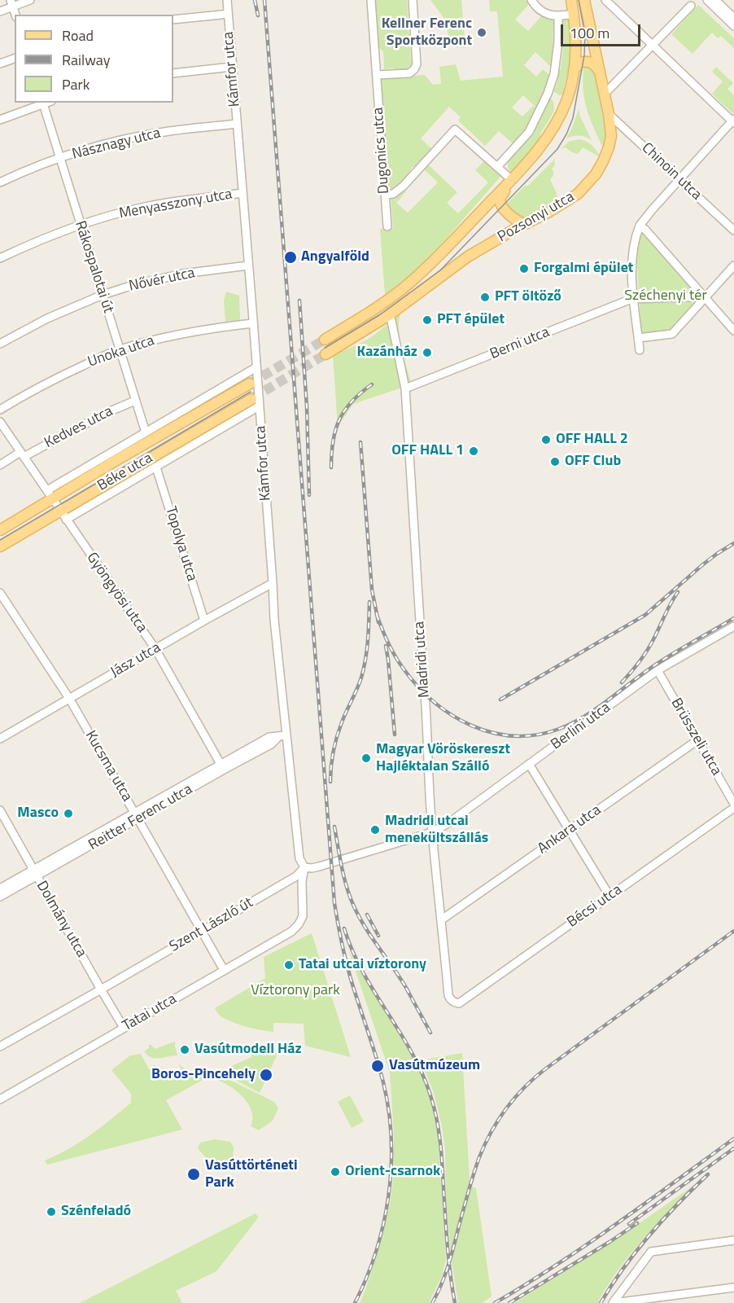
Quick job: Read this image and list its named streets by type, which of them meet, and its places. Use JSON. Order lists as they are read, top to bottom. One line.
{"streets":{"main road":["Pozsonyi utca","Béke utca"],"street":["Kámfor utca","Násznagy utca","Dugonics utca","Chinoin utca","Menyasszony utca","Rákospalotai út","Nővér utca","Berni utca","Unoka utca","Kedves utca","Topolya utca","Gyöngyösi utca","Madridi utca","Jász utca","Berlini utca","Brüsszeli utca","Kucsma utca","Reitter Ferenc utca","Ankara utca","Bécsi utca","Dolmány utca","Szent László út","Tatai utca"]},"crossings":[["Kámfor utca","Násznagy utca"],["Kámfor utca","Menyasszony utca"],["Kámfor utca","Nővér utca"],["Kámfor utca","Unoka utca"],["Kámfor utca","Béke utca"],["Kámfor utca","Jász utca"],["Kámfor utca","Reitter Ferenc utca"],["Kámfor utca","Szent László út"],["Kámfor utca","Tatai utca"],["Násznagy utca","Rákospalotai út"],["Chinoin utca","Pozsonyi utca"],["Menyasszony utca","Rákospalotai út"],["Pozsonyi utca","Madridi utca"],["Rákospalotai út","Nővér utca"],["Rákospalotai út","Unoka utca"],["Rákospalotai út","Kedves utca"],["Rákospalotai út","Béke utca"],["Berni utca","Madridi utca"],["Kedves utca","Gyöngyösi utca"],["Béke utca","Topolya utca"],["Béke utca","Gyöngyösi utca"],["Topolya utca","Jász utca"],["Gyöngyösi utca","Jász utca"],["Gyöngyösi utca","Reitter Ferenc utca"],["Madridi utca","Berlini utca"],["Madridi utca","Ankara utca"],["Madridi utca","Bécsi utca"],["Jász utca","Kucsma utca"],["Berlini utca","Brüsszeli utca"],["Brüsszeli utca","Ankara utca"],["Kucsma utca","Reitter Ferenc utca"],["Kucsma utca","Szent László út"],["Kucsma utca","Tatai utca"],["Reitter Ferenc utca","Dolmány utca"],["Dolmány utca","Szent László út"],["Dolmány utca","Tatai utca"]],"parks":["Széchenyi tér","Víztorony park"],"places":["Kellner Ferenc Sportközpont","Angyalföld","Forgalmi épület","PFT öltöző","PFT épület","Kazánház","OFF HALL 2","OFF HALL 1","OFF Club","Magyar Vöröskereszt Hajléktalan Szálló","Masco","Madridi utcai menekültszállás","Tatai utcai víztorony","Vasútmodell Ház","Vasútmúzeum","Boros-Pincehely","Orient-csarnok","Vasúttörténeti Park","Szénfeladó"],"legend":["Road","Railway","Park"],"scale_bar":"100 m"}
